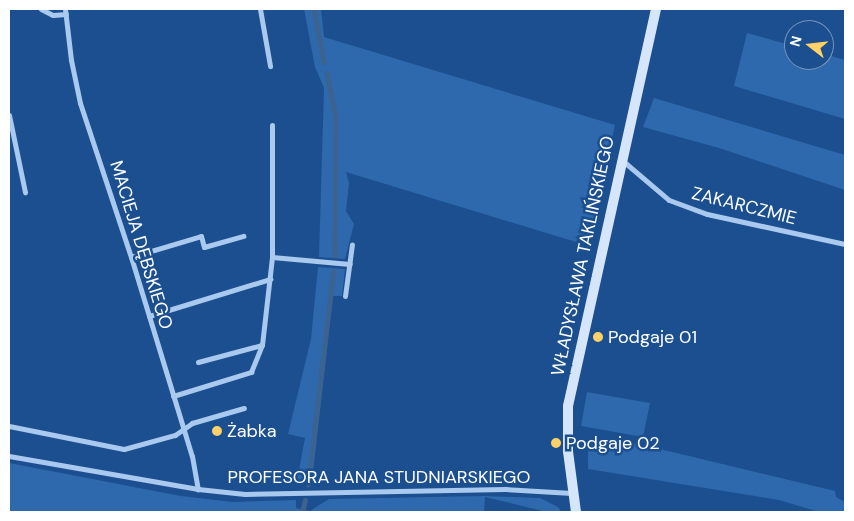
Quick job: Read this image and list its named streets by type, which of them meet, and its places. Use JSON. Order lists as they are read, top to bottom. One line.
{"streets":{"street":["ZAKARCZMIE","MACIEJA DĘBSKIEGO","WŁADYSŁAWA TAKLIŃSKIEGO","PROFESORA JANA STUDNIARSKIEGO"]},"crossings":[["ZAKARCZMIE","WŁADYSŁAWA TAKLIŃSKIEGO"],["MACIEJA DĘBSKIEGO","PROFESORA JANA STUDNIARSKIEGO"],["WŁADYSŁAWA TAKLIŃSKIEGO","PROFESORA JANA STUDNIARSKIEGO"]],"places":["Podgaje 01","Żabka","Podgaje 02"],"north":"left"}
